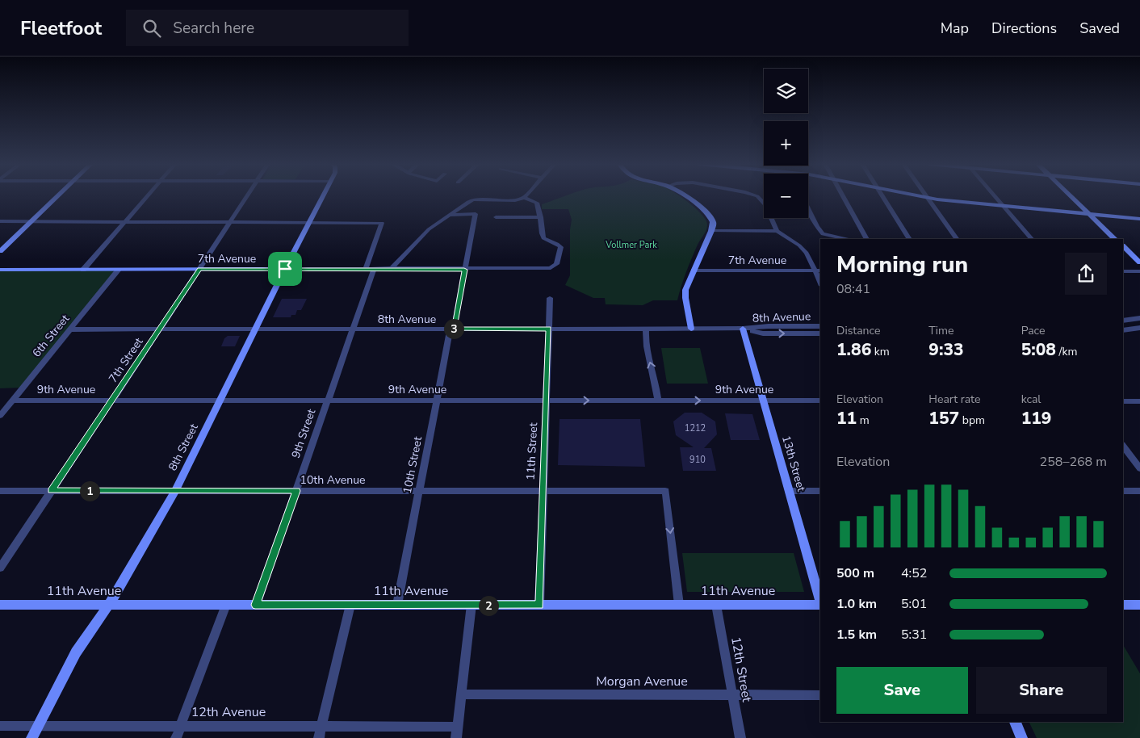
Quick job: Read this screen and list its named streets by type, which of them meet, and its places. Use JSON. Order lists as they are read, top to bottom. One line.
{"streets":{"street":["7th Avenue","8th Avenue","6th Street","7th Street","9th Avenue","9th Street","8th Street","11th Street","13th Street","10th Street","10th Avenue","11th Avenue","12th Street","Morgan Avenue","12th Avenue"]},"crossings":[["7th Avenue","6th Street"],["7th Avenue","7th Street"],["7th Avenue","9th Street"],["7th Avenue","8th Street"],["7th Avenue","10th Street"],["8th Avenue","6th Street"],["8th Avenue","7th Street"],["8th Avenue","9th Street"],["8th Avenue","8th Street"],["8th Avenue","11th Street"],["8th Avenue","13th Street"],["8th Avenue","10th Street"],["6th Street","9th Avenue"],["7th Street","9th Avenue"],["7th Street","10th Avenue"],["9th Avenue","9th Street"],["9th Avenue","8th Street"],["9th Avenue","11th Street"],["9th Avenue","13th Street"],["9th Avenue","10th Street"],["9th Street","10th Avenue"],["9th Street","11th Avenue"],["8th Street","10th Avenue"],["8th Street","11th Avenue"],["8th Street","12th Avenue"],["11th Street","10th Avenue"],["11th Street","11th Avenue"],["10th Street","10th Avenue"],["10th Street","11th Avenue"],["10th Avenue","11th Avenue"],["11th Avenue","12th Street"],["12th Street","Morgan Avenue"]],"parks":["Vollmer Park"],"house_numbers":["1212","910"],"page":{"header":"Fleetfoot","search":"Search here","nav":["Map","Directions","Saved"],"map_buttons":["+","−"],"heading":["Morning run","08:41"],"stats":[["Distance","1.86 km"],["Time","9:33"],["Pace","5:08 /km"],["Elevation","11 m"],["Heart rate","157 bpm"],["kcal","119"]],"pins":["3","1","2"],"chart":["Elevation","258–268 m"],"list":[{"name":"500 m","note":"4:52"},{"name":"1.0 km","note":"5:01"},{"name":"1.5 km","note":"5:31"}],"buttons":["Save","Share"]}}
